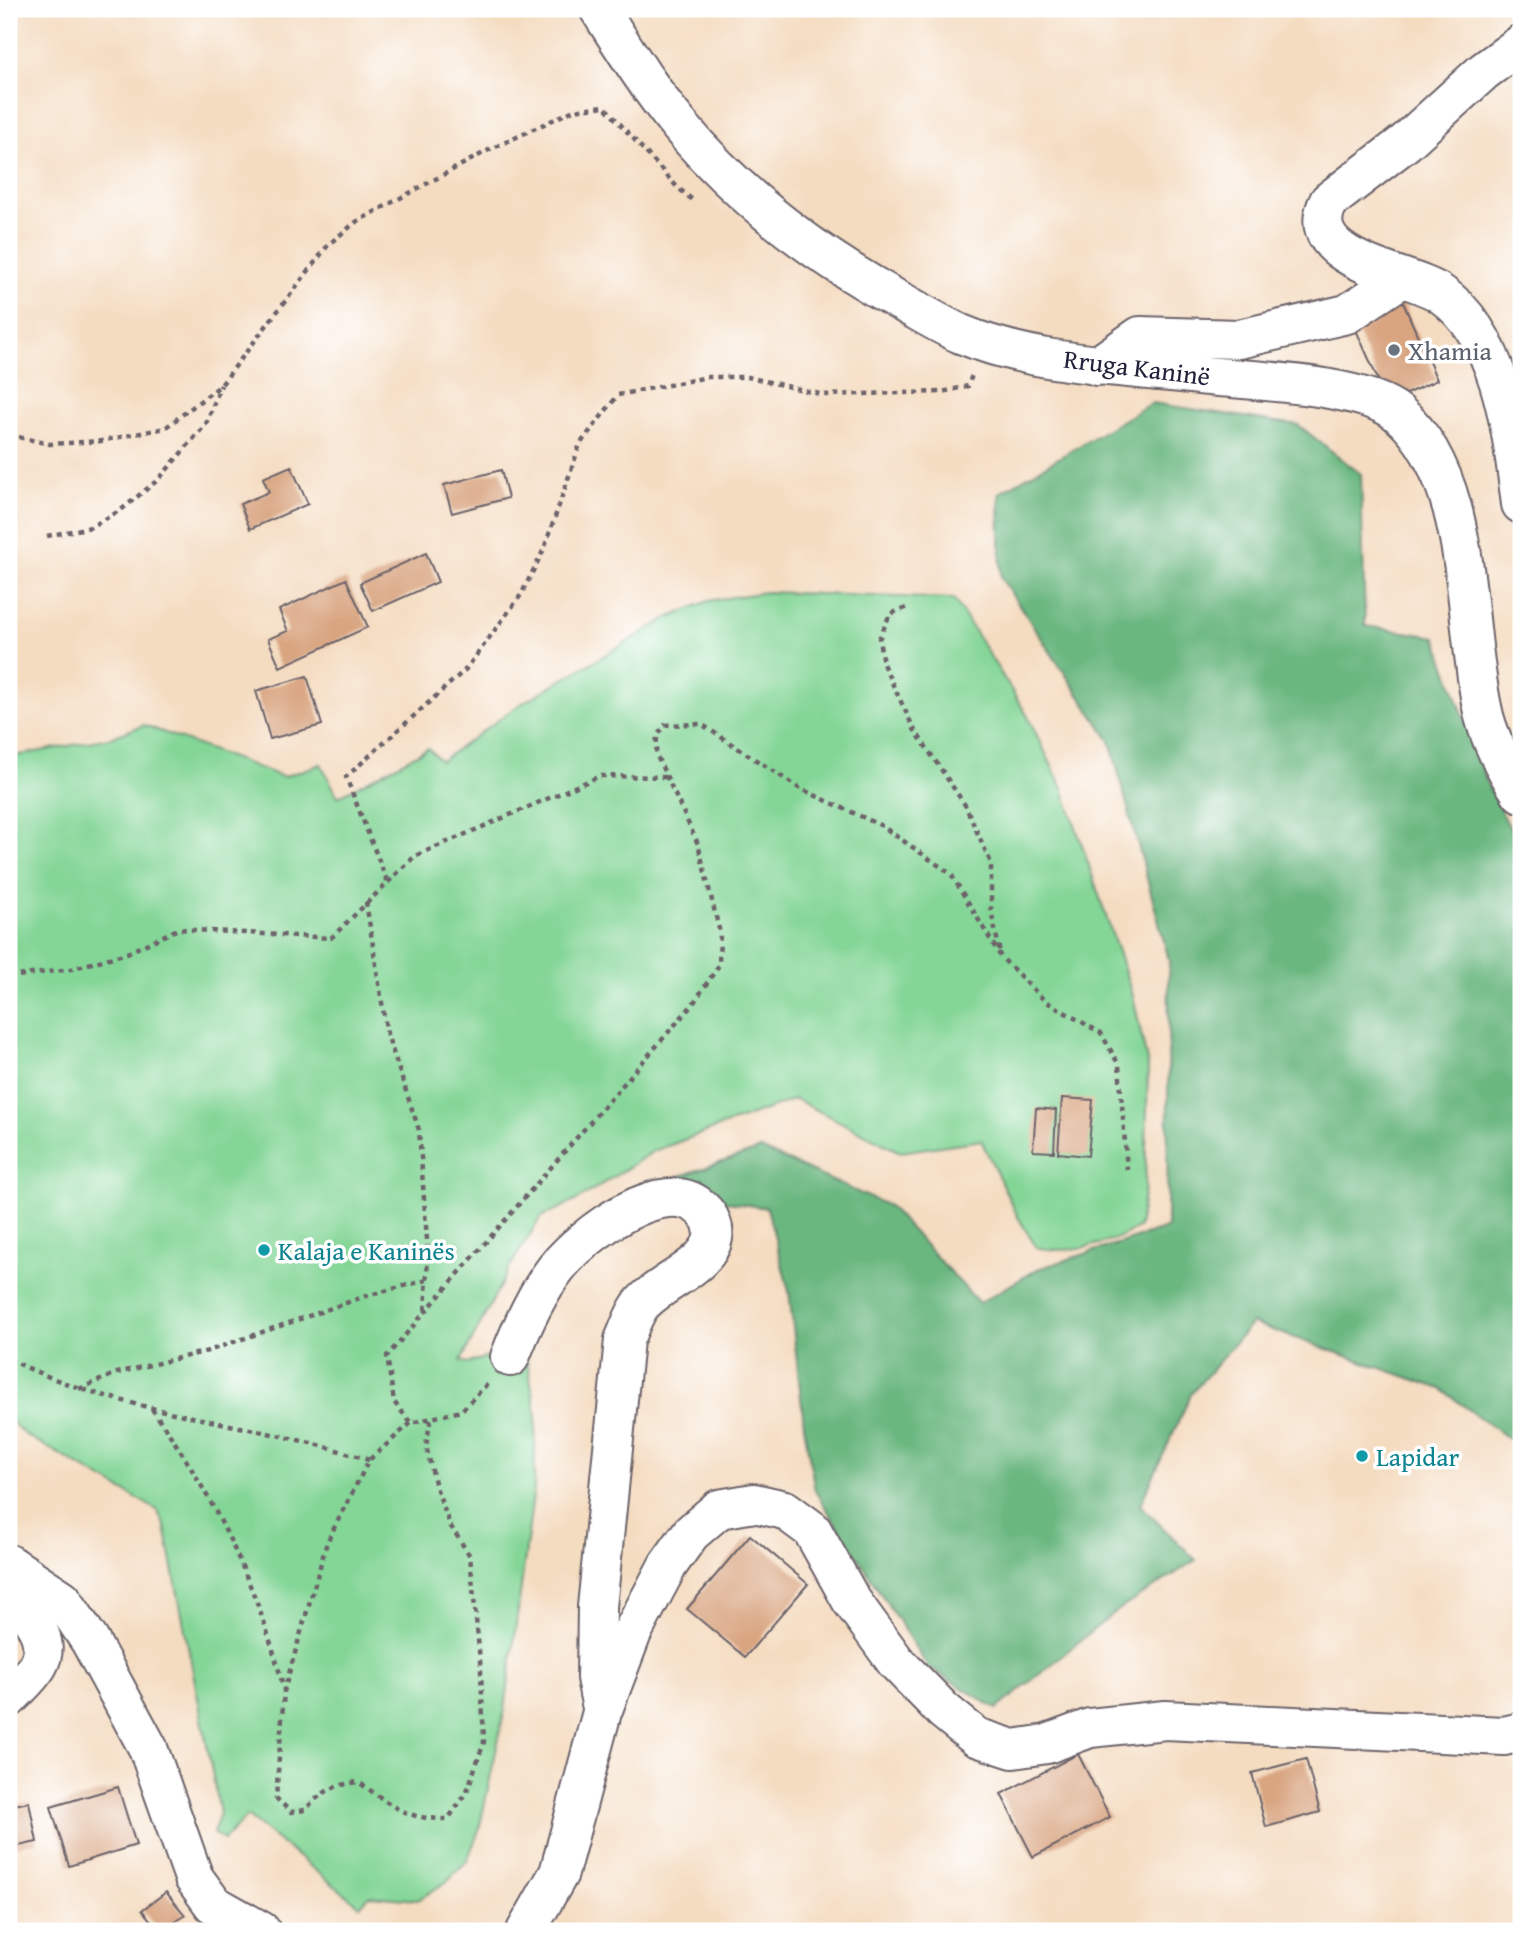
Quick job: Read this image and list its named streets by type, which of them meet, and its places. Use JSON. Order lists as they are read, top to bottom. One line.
{"streets":{"street":["Rruga Kaninë"]},"places":["Xhamia","Kalaja e Kaninës","Lapidar"]}
